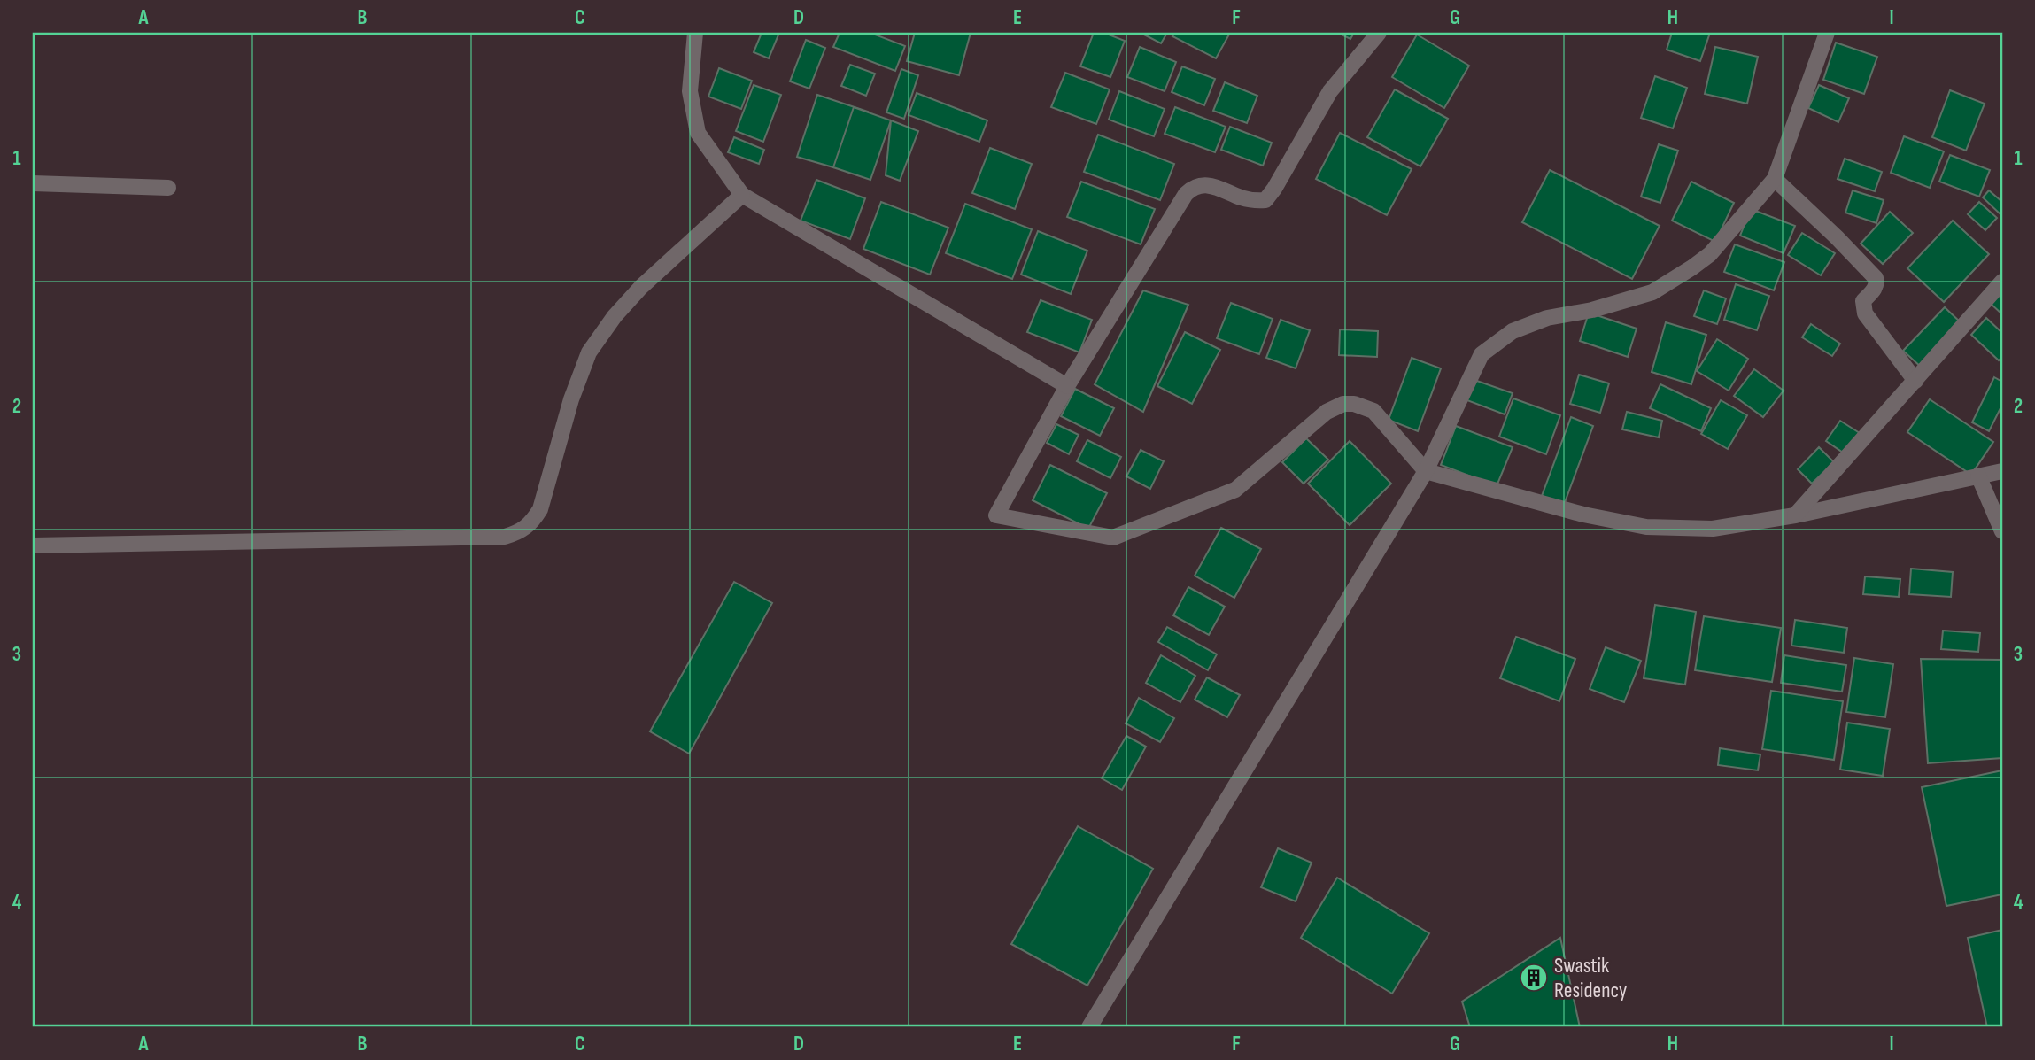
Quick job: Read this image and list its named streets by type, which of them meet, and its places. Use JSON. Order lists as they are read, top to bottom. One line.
{"places":{"building":["Swastik Residency"]},"grid":{"columns":["A","B","C","D","E","F","G","H","I"],"rows":["1","2","3","4"]}}
